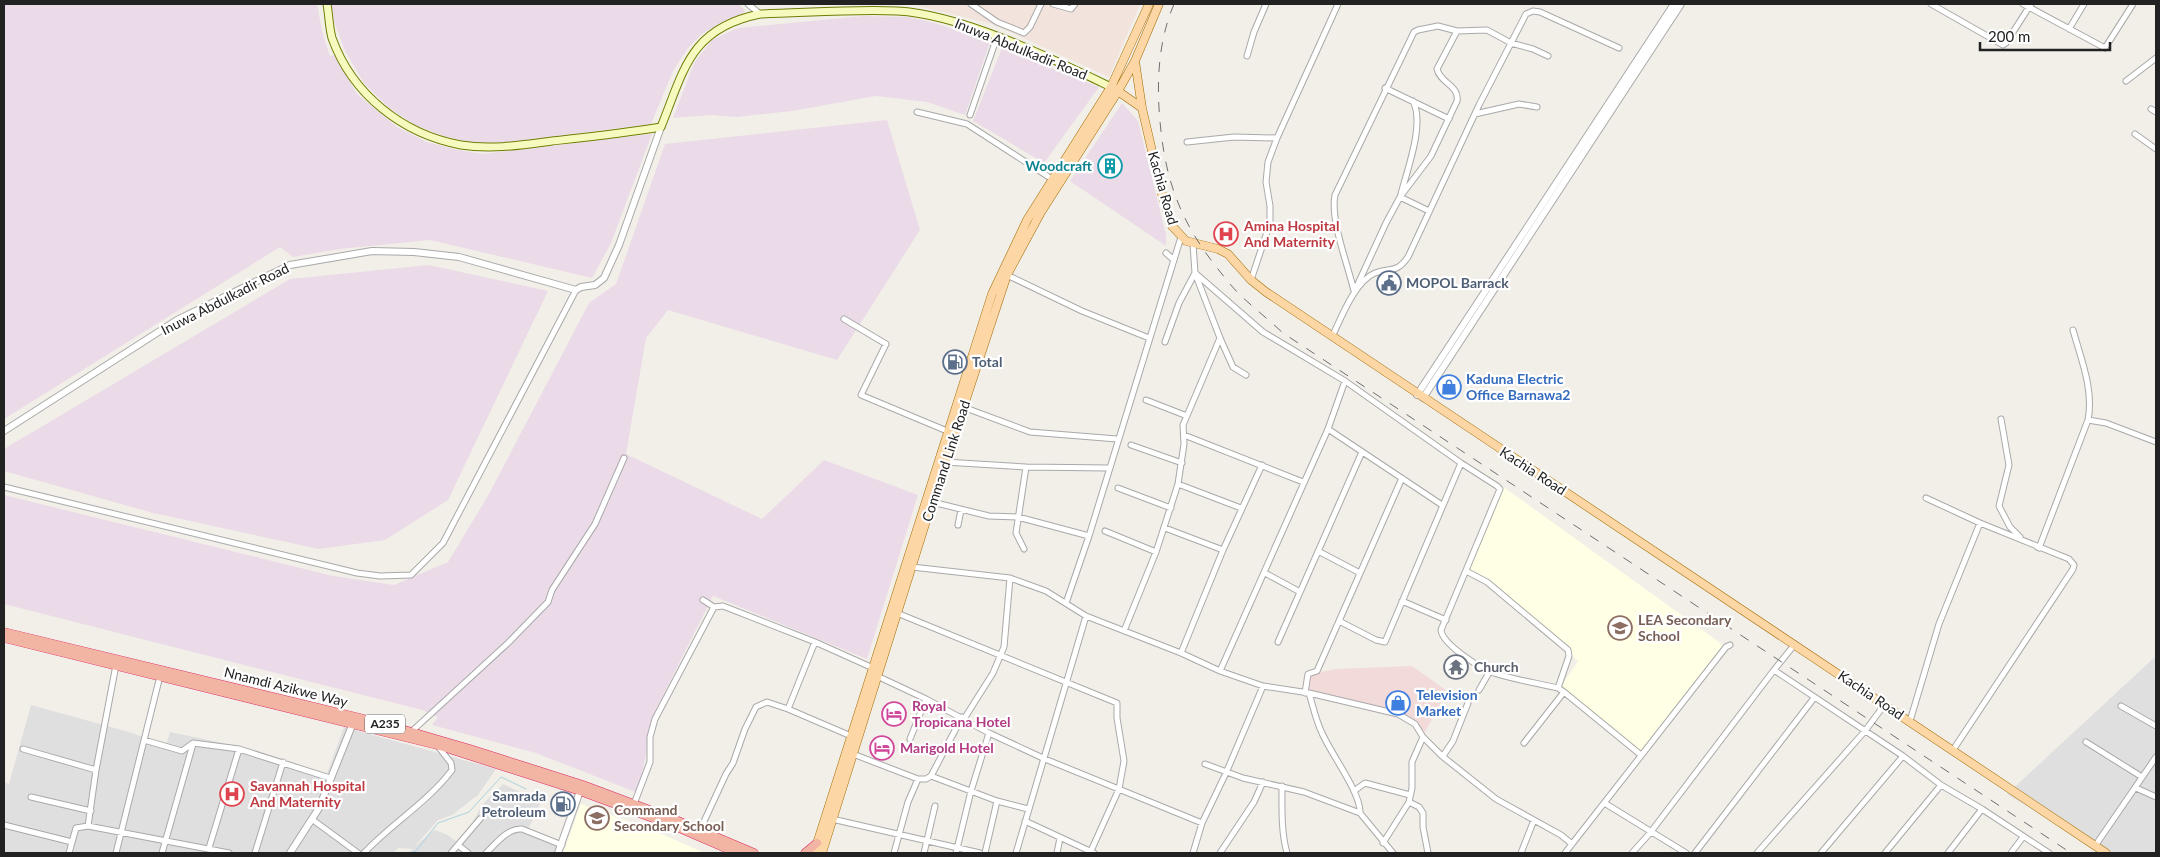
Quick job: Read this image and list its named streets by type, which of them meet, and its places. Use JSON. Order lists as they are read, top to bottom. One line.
{"streets":{"highway":["Nnamdi Azikwe Way","A235"],"main road":["Inuwa Abdulkadir Road","Kachia Road","Command Link Road"]},"crossings":[["Inuwa Abdulkadir Road","Command Link Road"]],"places":{"building":["Woodcraft"],"hospital":["Amina Hospital And Maternity","Savannah Hospital And Maternity"],"public building":["MOPOL Barrack"],"fuel station":["Total","Samrada Petroleum"],"shop":["Kaduna Electric Office Barnawa2","Television Market"],"school or university":["LEA Secondary School","Command Secondary School"],"temple":["Church"],"hotel":["Royal Tropicana Hotel","Marigold Hotel"]},"scale_bar":"200 m"}
